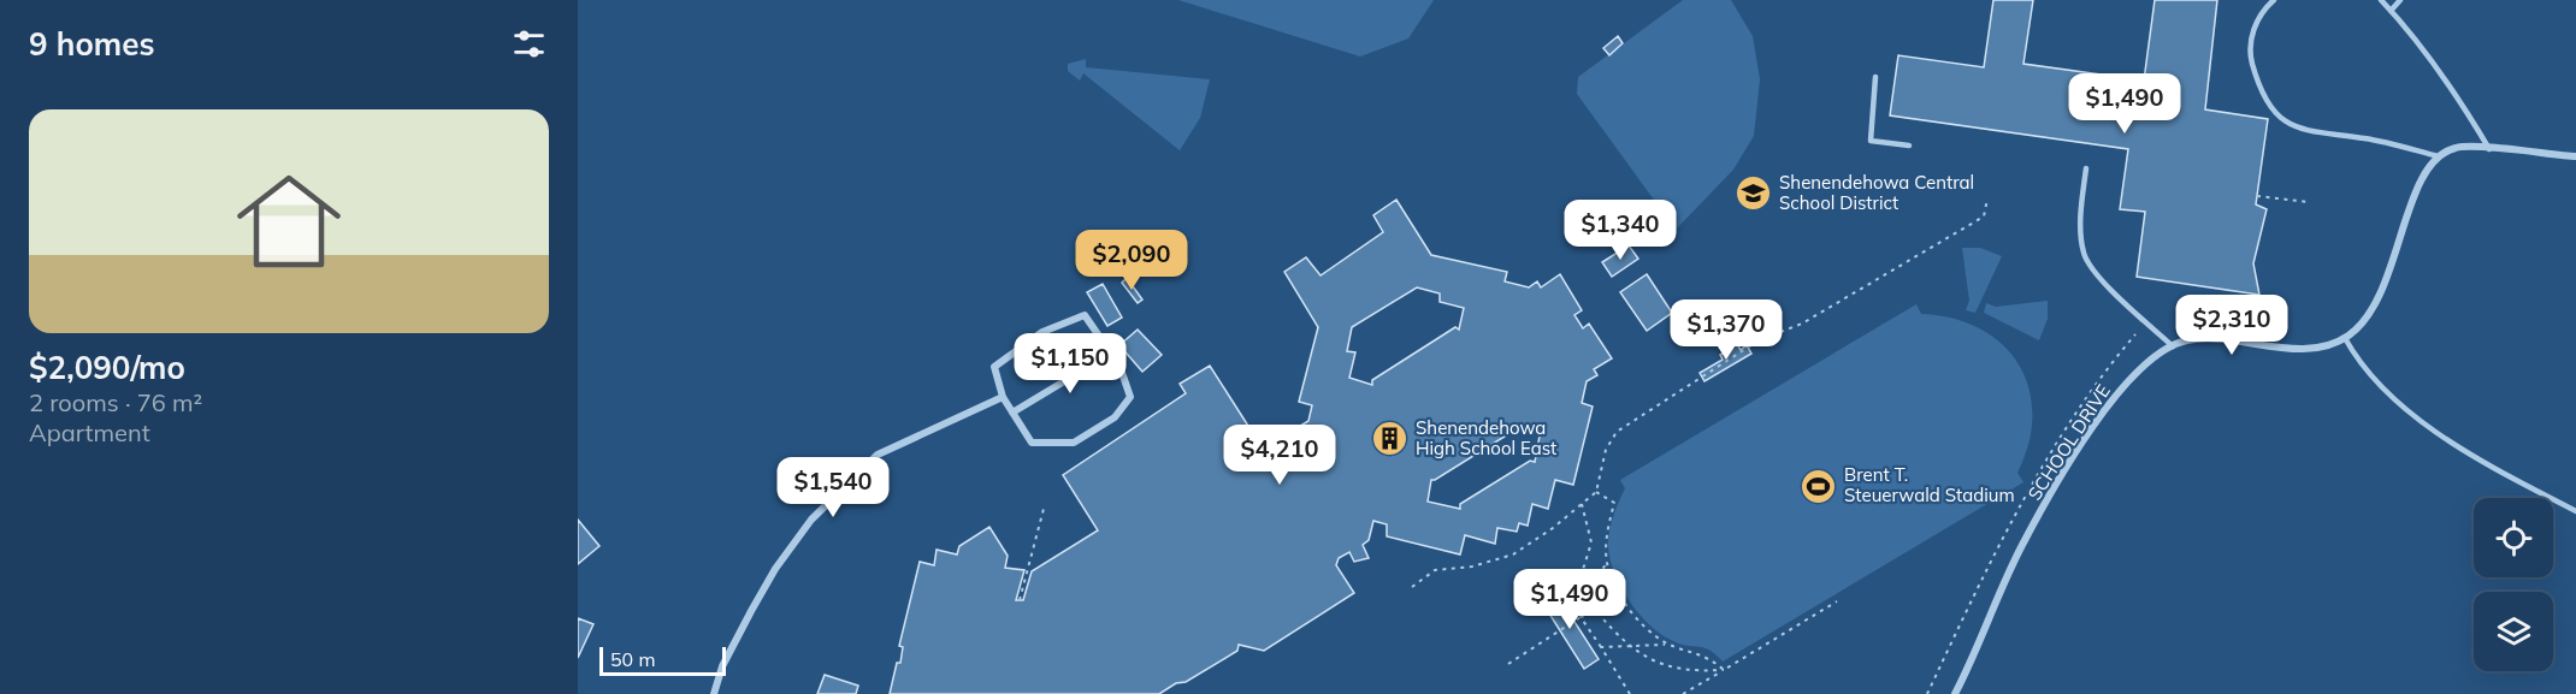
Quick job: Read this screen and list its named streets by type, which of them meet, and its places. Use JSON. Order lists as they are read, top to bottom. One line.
{"streets":{"street":["SCHOOL DRIVE"]},"places":{"school or university":["Shenendehowa Central School District"],"building":["Shenendehowa High School East"],"sports":["Brent T. Steuerwald Stadium"]},"scale_bar":"50 m","page":{"heading":"9 homes","price":["$1,490","$1,340","$2,090","$2,310","$1,370","$1,150","$4,210","$1,540","$1,490"],"list":[{"name":"$2,090/mo","note":"2 rooms · 76 m² · Apartment"}],"scale":"50 m"}}
